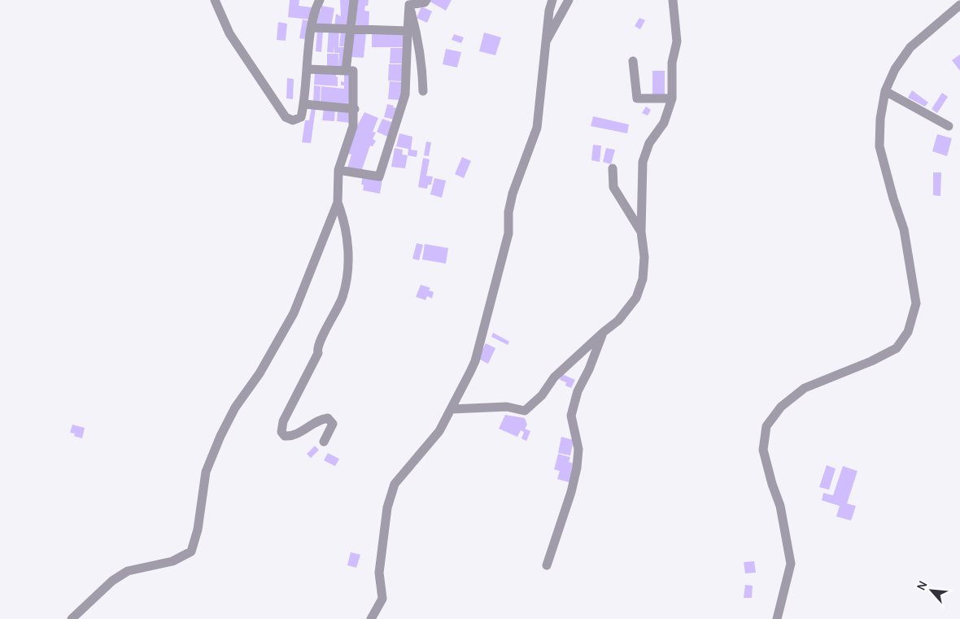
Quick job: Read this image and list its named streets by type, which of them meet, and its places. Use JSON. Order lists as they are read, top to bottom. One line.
{"north":"top left"}
